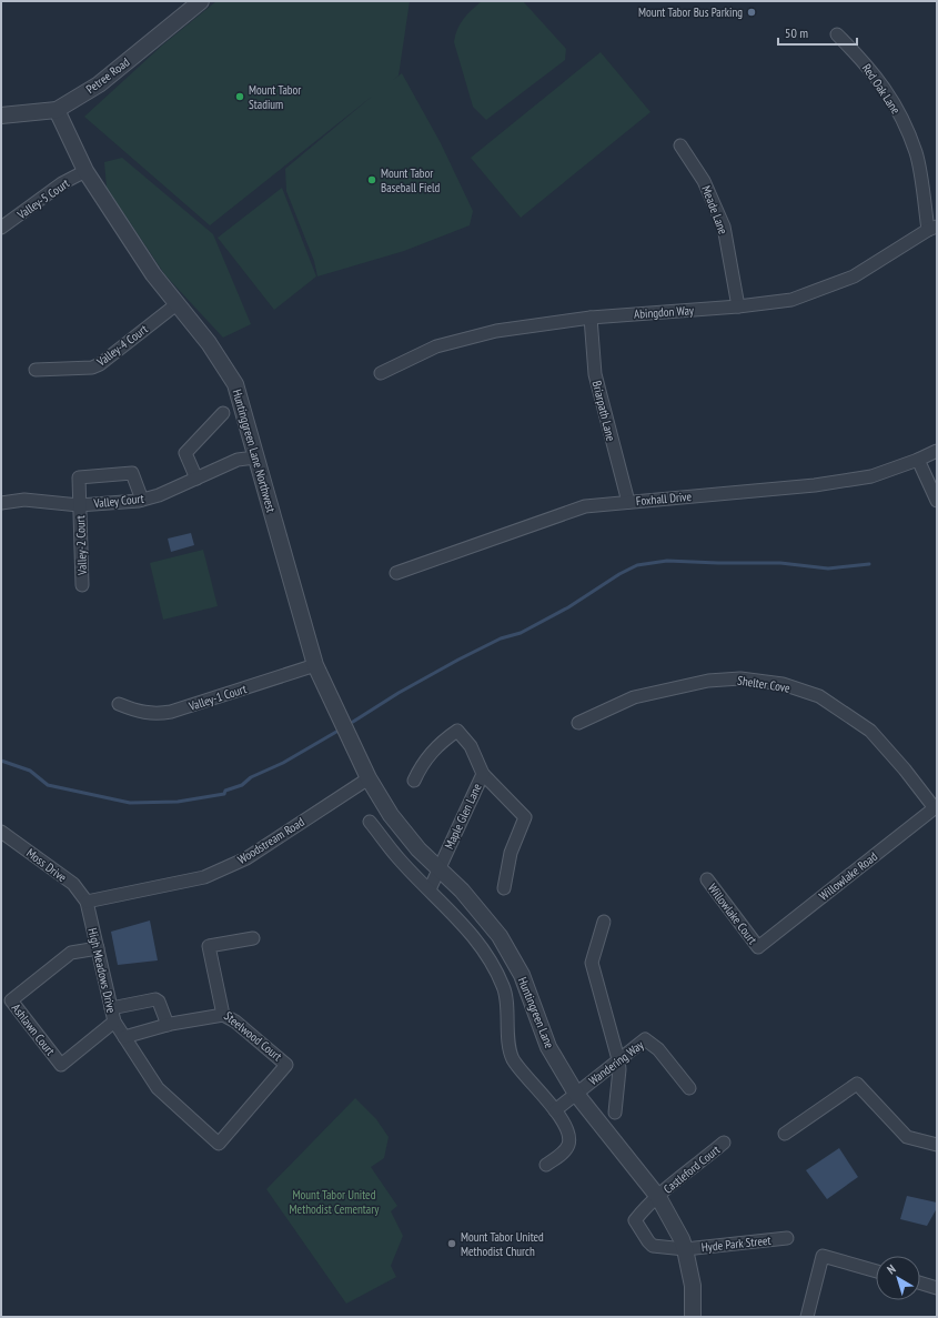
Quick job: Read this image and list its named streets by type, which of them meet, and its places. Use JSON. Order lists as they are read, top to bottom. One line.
{"streets":{"street":["Petree Road","Red Oak Lane","Valley-5 Court","Meade Lane","Abingdon Way","Valley-4 Court","Briarpath Lane","Huntinggreen Lane Northwest","Foxhall Drive","Valley Court","Valley-2 Court","Shelter Cove","Valley-1 Court","Maple Glen Lane","Woodstream Road","Moss Drive","Willowlake Road","Willowlake Court","High Meadows Drive","Huntingreen Lane","Ashlawn Court","Steelwood Court","Wandering Way","Castleford Court","Hyde Park Street"]},"crossings":[["Petree Road","Huntinggreen Lane Northwest"],["Red Oak Lane","Abingdon Way"],["Valley-5 Court","Huntinggreen Lane Northwest"],["Meade Lane","Abingdon Way"],["Abingdon Way","Briarpath Lane"],["Valley-4 Court","Huntinggreen Lane Northwest"],["Briarpath Lane","Foxhall Drive"],["Huntinggreen Lane Northwest","Valley Court"],["Huntinggreen Lane Northwest","Valley-1 Court"],["Huntinggreen Lane Northwest","Huntingreen Lane"],["Valley Court","Valley-2 Court"],["Shelter Cove","Willowlake Road"],["Maple Glen Lane","Huntingreen Lane"],["Woodstream Road","Moss Drive"],["Woodstream Road","High Meadows Drive"],["Woodstream Road","Huntingreen Lane"],["Moss Drive","High Meadows Drive"],["Willowlake Road","Willowlake Court"],["High Meadows Drive","Ashlawn Court"],["High Meadows Drive","Steelwood Court"],["Huntingreen Lane","Wandering Way"],["Huntingreen Lane","Castleford Court"],["Huntingreen Lane","Hyde Park Street"],["Castleford Court","Hyde Park Street"]],"parks":["Mount Tabor United Methodist Cementary"],"places":["Mount Tabor Bus Parking","Mount Tabor Stadium","Mount Tabor Baseball Field","Mount Tabor United Methodist Church"],"scale_bar":"50 m","north":"top left"}
